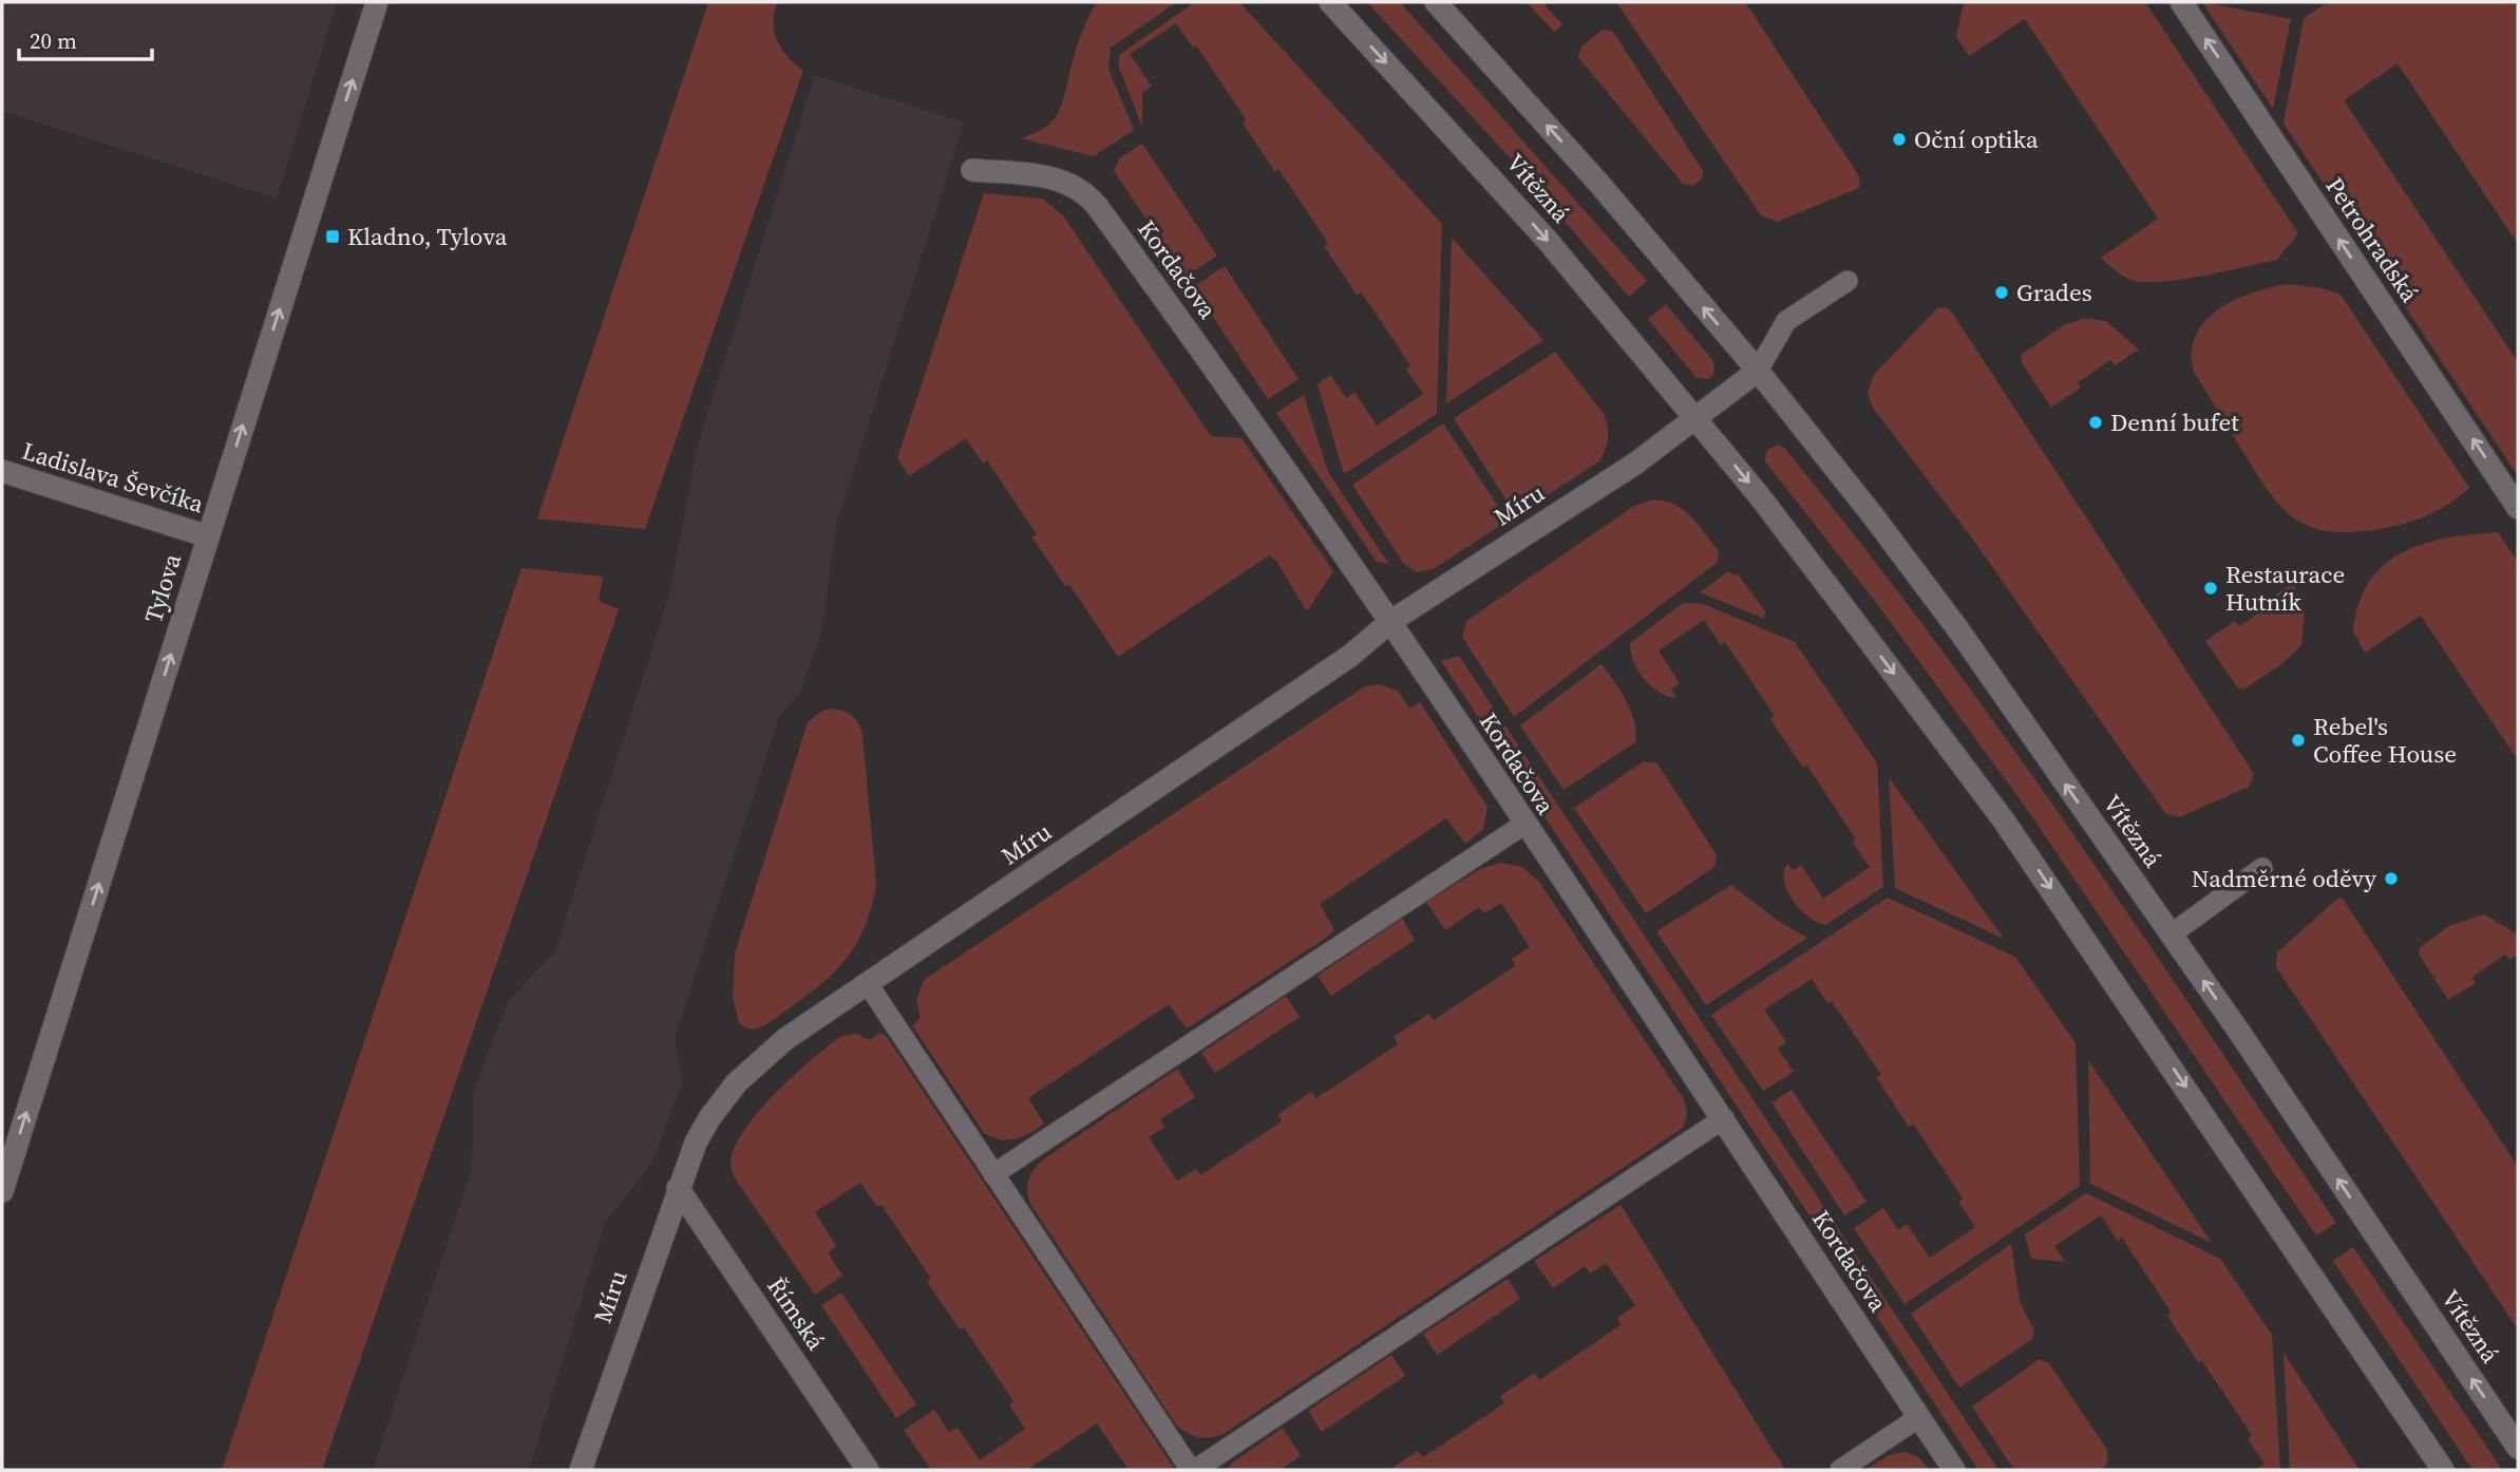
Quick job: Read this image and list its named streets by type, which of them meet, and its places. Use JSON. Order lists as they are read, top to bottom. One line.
{"streets":{"street":["Vítězná","Petrohradská","Kordačova","Ladislava Ševčíka","Míru","Tylova","Římská"]},"crossings":[["Vítězná","Míru"],["Kordačova","Míru"],["Ladislava Ševčíka","Tylova"],["Míru","Římská"]],"one_way":["Petrohradská","Tylova"],"places":{"other":["Oční optika","Grades","Denní bufet","Restaurace Hutník","Rebel's Coffee House","Nadměrné oděvy"],"transit":["Kladno, Tylova"]},"scale_bar":"20 m"}
